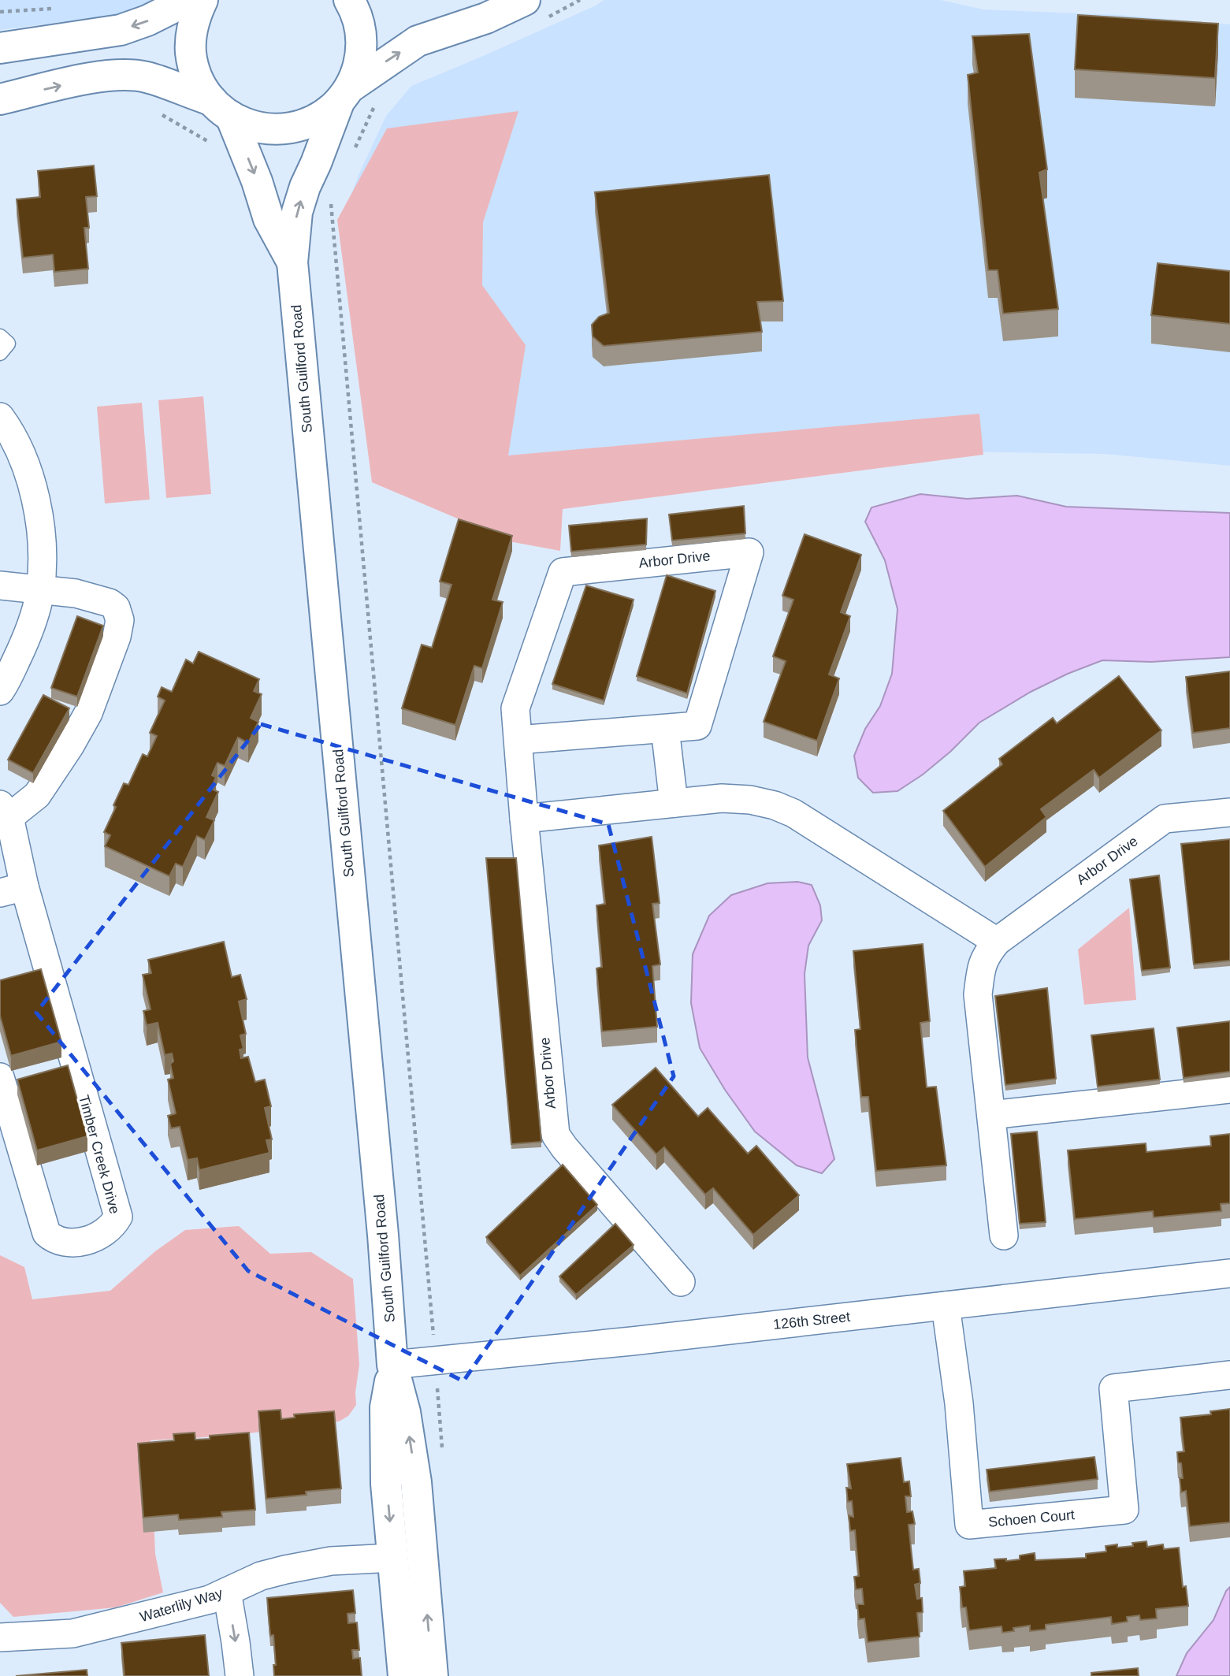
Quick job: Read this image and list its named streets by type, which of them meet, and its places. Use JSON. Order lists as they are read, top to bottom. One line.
{"streets":{"main road":["South Guilford Road"],"street":["Arbor Drive","Timber Creek Drive","126th Street","Schoen Court","Waterlily Way"]},"crossings":[["South Guilford Road","126th Street"],["South Guilford Road","Waterlily Way"],["126th Street","Schoen Court"]]}
